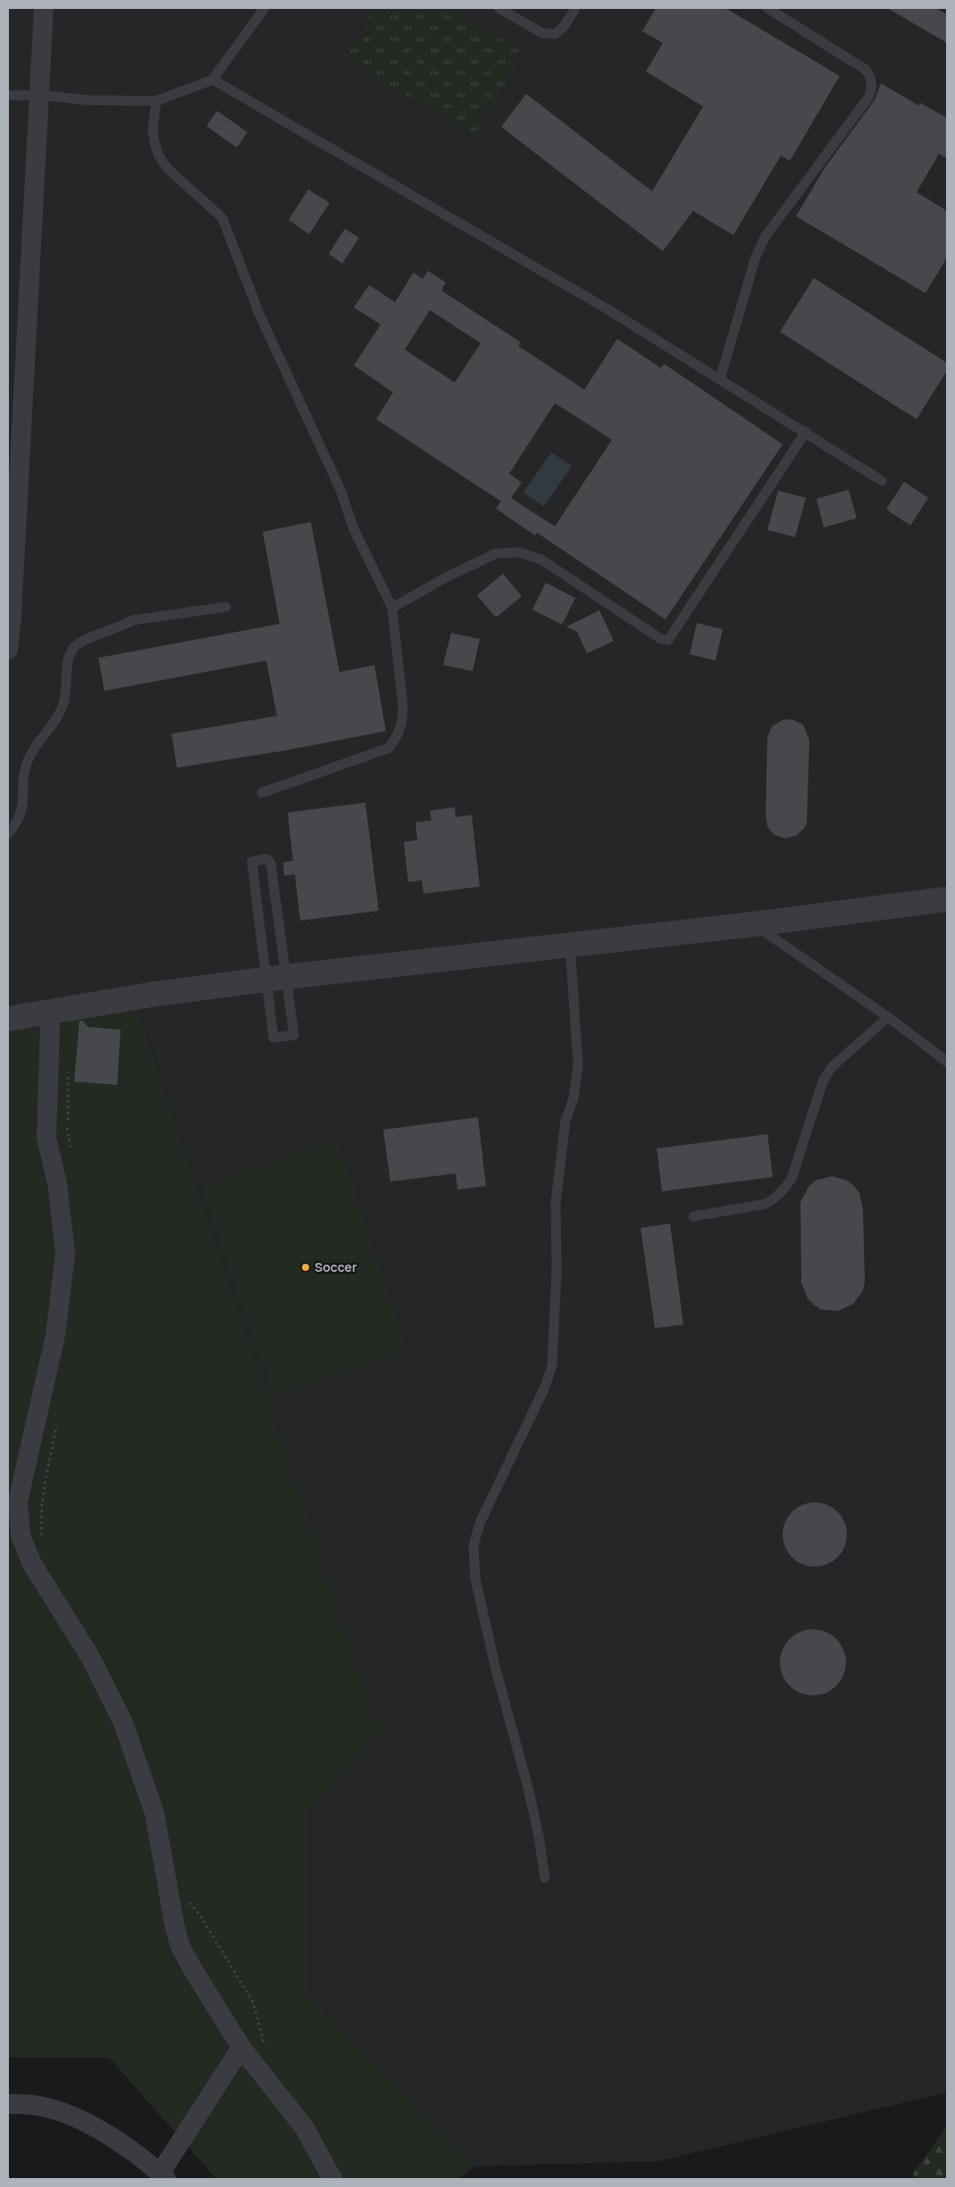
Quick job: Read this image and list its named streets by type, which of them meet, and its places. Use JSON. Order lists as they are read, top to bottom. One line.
{"places":["Soccer"]}
